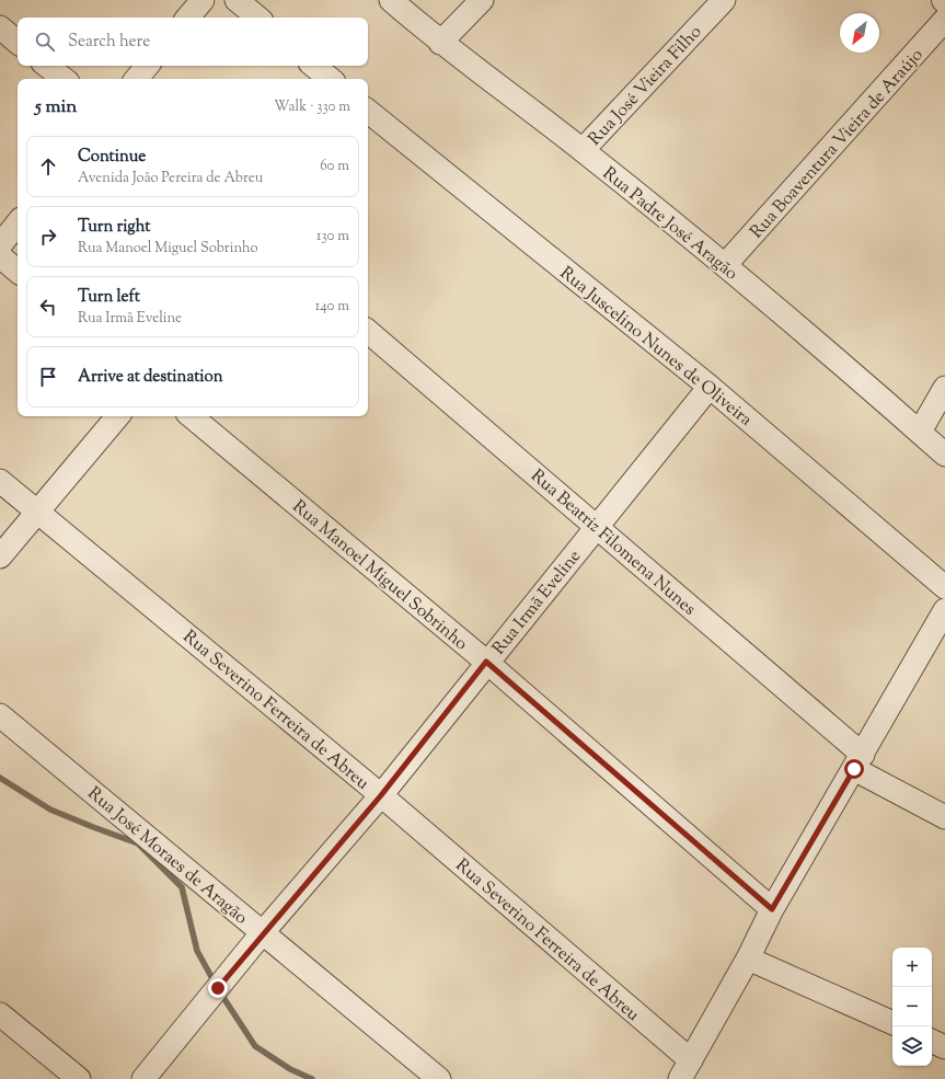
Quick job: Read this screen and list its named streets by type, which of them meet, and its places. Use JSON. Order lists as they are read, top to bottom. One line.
{"streets":{"street":["Rua José Vieira Filho","Rua Boaventura Vieira de Araújo","Rua Padre José Aragão","Rua Juscelino Nunes de Oliveira","Rua Beatriz Filomena Nunes","Rua Manoel Miguel Sobrinho","Rua Irmã Eveline","Rua Severino Ferreira de Abreu","Rua José Moraes de Aragão"]},"crossings":[["Rua José Vieira Filho","Rua Padre José Aragão"],["Rua Boaventura Vieira de Araújo","Rua Padre José Aragão"],["Rua Juscelino Nunes de Oliveira","Rua Irmã Eveline"],["Rua Beatriz Filomena Nunes","Rua Irmã Eveline"],["Rua Manoel Miguel Sobrinho","Rua Irmã Eveline"],["Rua Irmã Eveline","Rua Severino Ferreira de Abreu"],["Rua Irmã Eveline","Rua José Moraes de Aragão"]],"north":"bottom left","page":{"search":"Search here","heading":["5 min","Walk · 330 m"],"list":[["Continue","Avenida João Pereira de Abreu","60 m"],["Turn right","Rua Manoel Miguel Sobrinho","130 m"],["Turn left","Rua Irmã Eveline","140 m"],"Arrive at destination"],"map_buttons":["+","−"]}}
